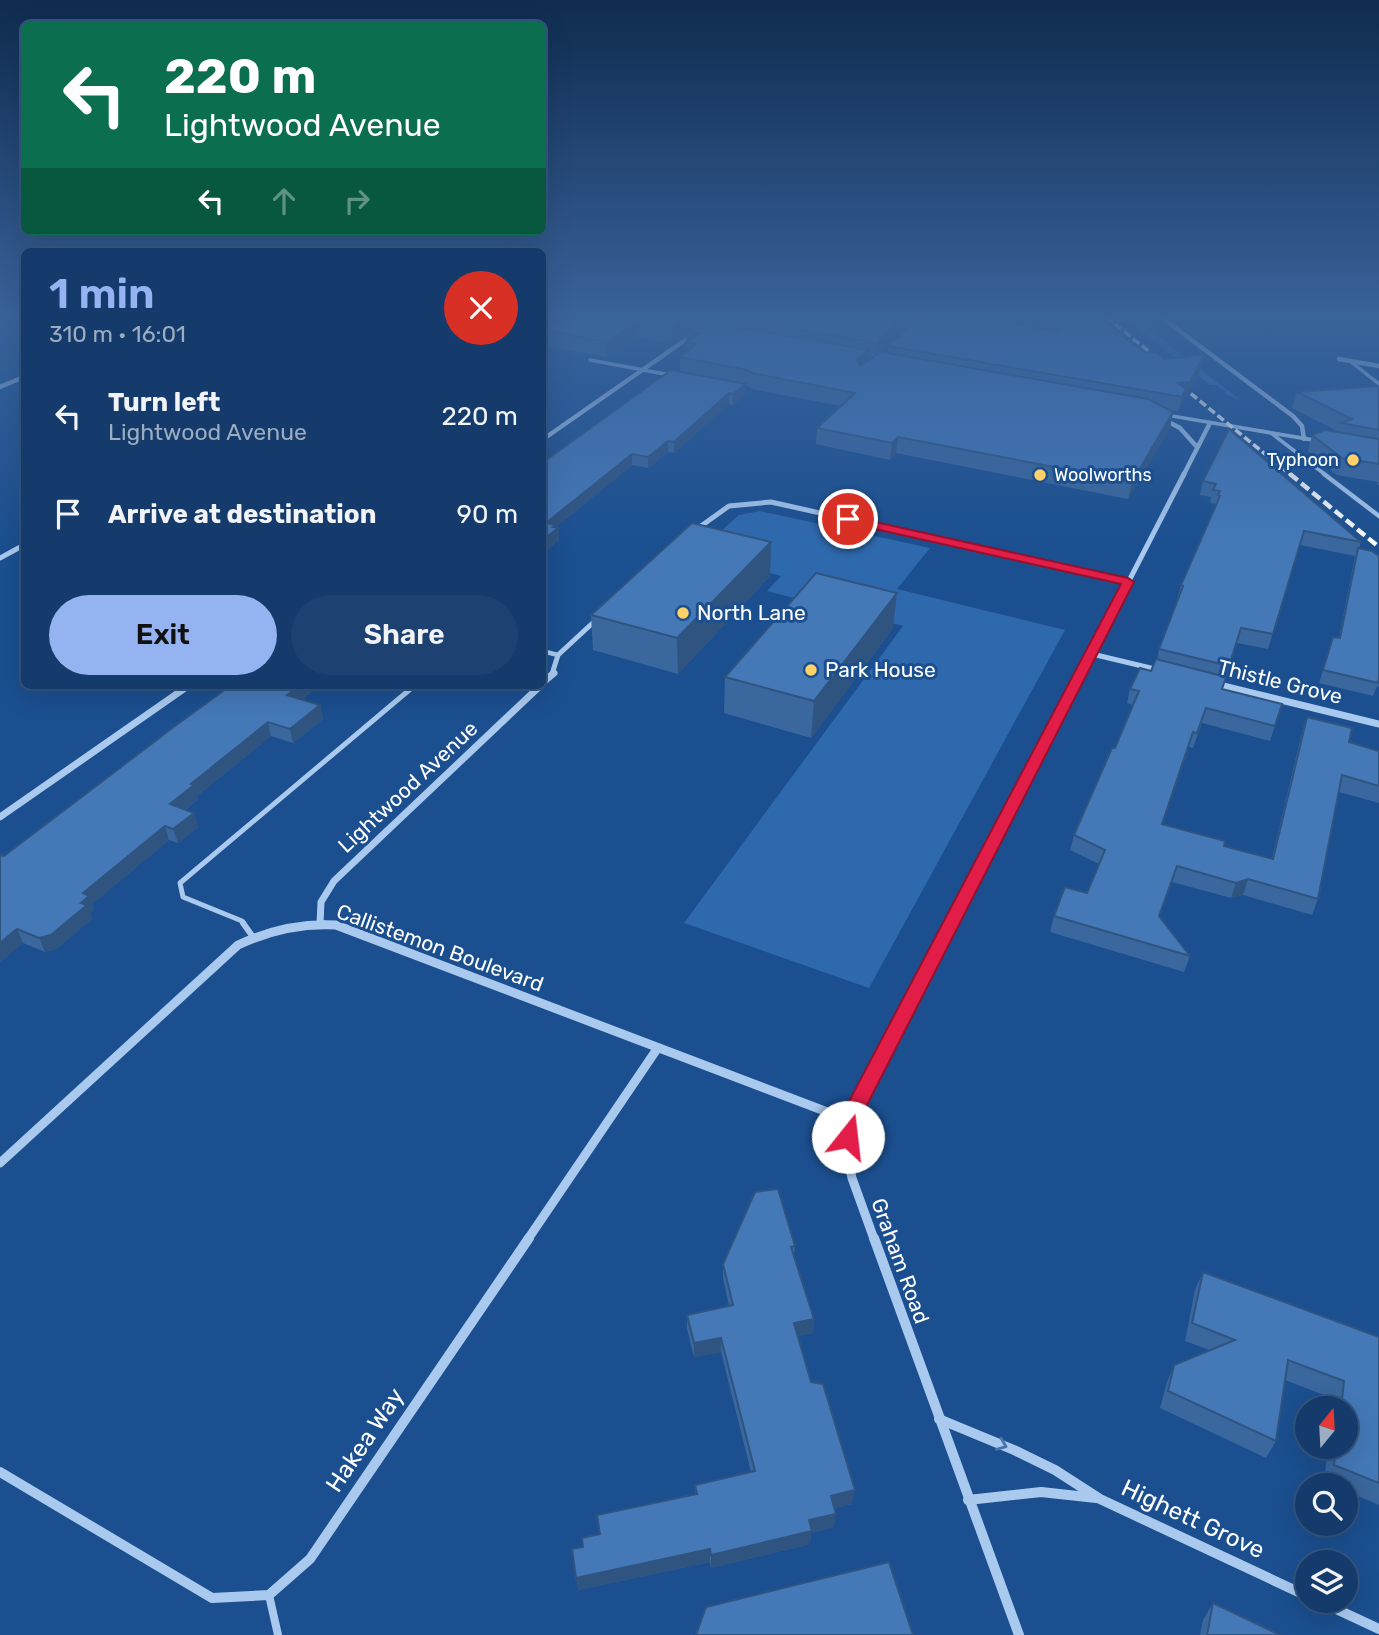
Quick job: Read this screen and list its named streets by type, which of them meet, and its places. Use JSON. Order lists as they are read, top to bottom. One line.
{"streets":{"street":["Thistle Grove","Lightwood Avenue","Callistemon Boulevard","Graham Road","Hakea Way","Highett Grove"]},"crossings":[["Lightwood Avenue","Callistemon Boulevard"],["Callistemon Boulevard","Graham Road"],["Callistemon Boulevard","Hakea Way"],["Graham Road","Highett Grove"]],"places":["Typhoon","Woolworths","North Lane","Park House"],"north":"top","page":{"turn":["220 m","Lightwood Avenue"],"heading":["1 min","310 m · 16:01"],"list":[{"name":"Turn left","note":"Lightwood Avenue","value":"220 m"},{"name":"Arrive at destination","value":"90 m"}],"buttons":["Exit","Share"]}}
